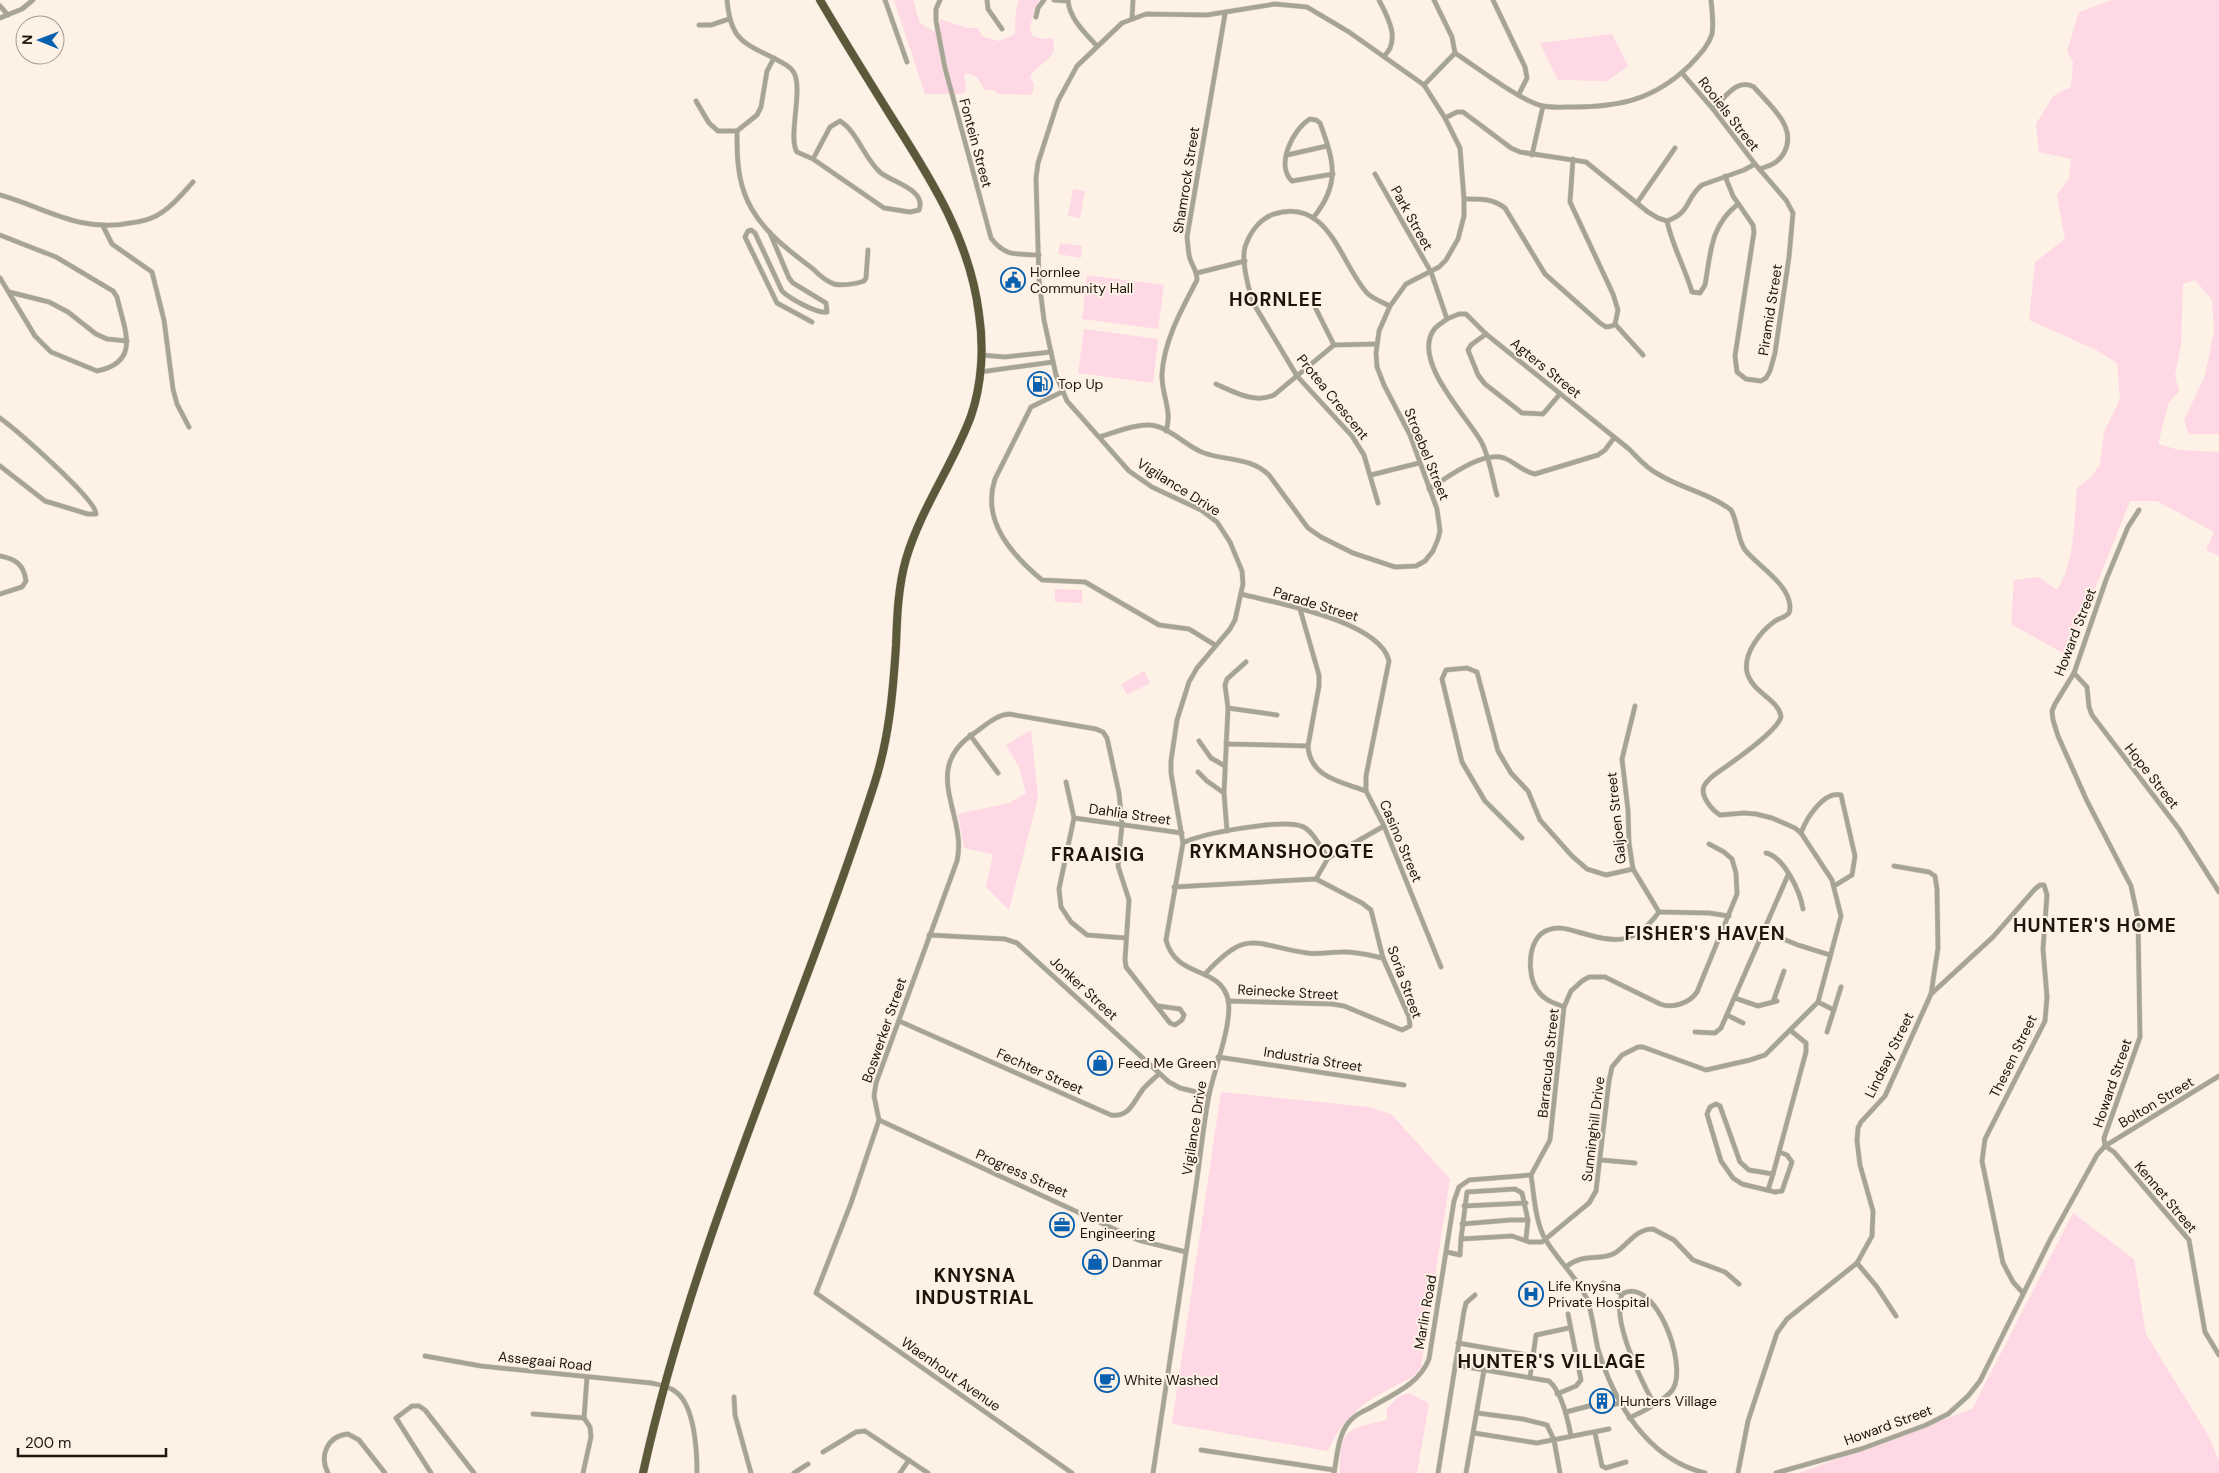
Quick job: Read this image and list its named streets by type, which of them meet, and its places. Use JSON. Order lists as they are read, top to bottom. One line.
{"streets":{"street":["Rooiels Street","Fontein Street","Shamrock Street","Park Street","Piramid Street","Agters Street","Protea Crescent","Stroebel Street","Vigilance Drive","Parade Street","Howard Street","Hope Street","Dahlia Street","Galjoen Street","Casino Street","Soria Street","Jonker Street","Reinecke Street","Boswerker Street","Lindsay Street","Thesen Street","Industria Street","Barracuda Street","Fechter Street","Bolton Street","Sunninghill Drive","Progress Street","Kennet Street","Marlin Road","Assegaai Road","Waenhout Avenue"]},"crossings":[["Rooiels Street","Piramid Street"],["Fontein Street","Vigilance Drive"],["Park Street","Agters Street"],["Park Street","Stroebel Street"],["Stroebel Street","Vigilance Drive"],["Vigilance Drive","Parade Street"],["Vigilance Drive","Dahlia Street"],["Vigilance Drive","Jonker Street"],["Vigilance Drive","Reinecke Street"],["Vigilance Drive","Industria Street"],["Vigilance Drive","Progress Street"],["Parade Street","Casino Street"],["Howard Street","Hope Street"],["Howard Street","Thesen Street"],["Howard Street","Bolton Street"],["Howard Street","Kennet Street"],["Soria Street","Reinecke Street"],["Jonker Street","Boswerker Street"],["Jonker Street","Fechter Street"],["Boswerker Street","Fechter Street"],["Boswerker Street","Progress Street"],["Boswerker Street","Waenhout Avenue"],["Lindsay Street","Thesen Street"],["Barracuda Street","Marlin Road"],["Bolton Street","Kennet Street"]],"districts":["HORNLEE","RYKMANSHOOGTE","FRAAISIG","HUNTER'S HOME","FISHER'S HAVEN","KNYSNA INDUSTRIAL","HUNTER'S VILLAGE"],"places":{"public building":["Hornlee Community Hall"],"fuel station":["Top Up"],"shop":["Feed Me Green","Danmar"],"office":["Venter Engineering"],"hospital":["Life Knysna Private Hospital"],"cafe":["White Washed"],"building":["Hunters Village"]},"scale_bar":"200 m","north":"left"}
